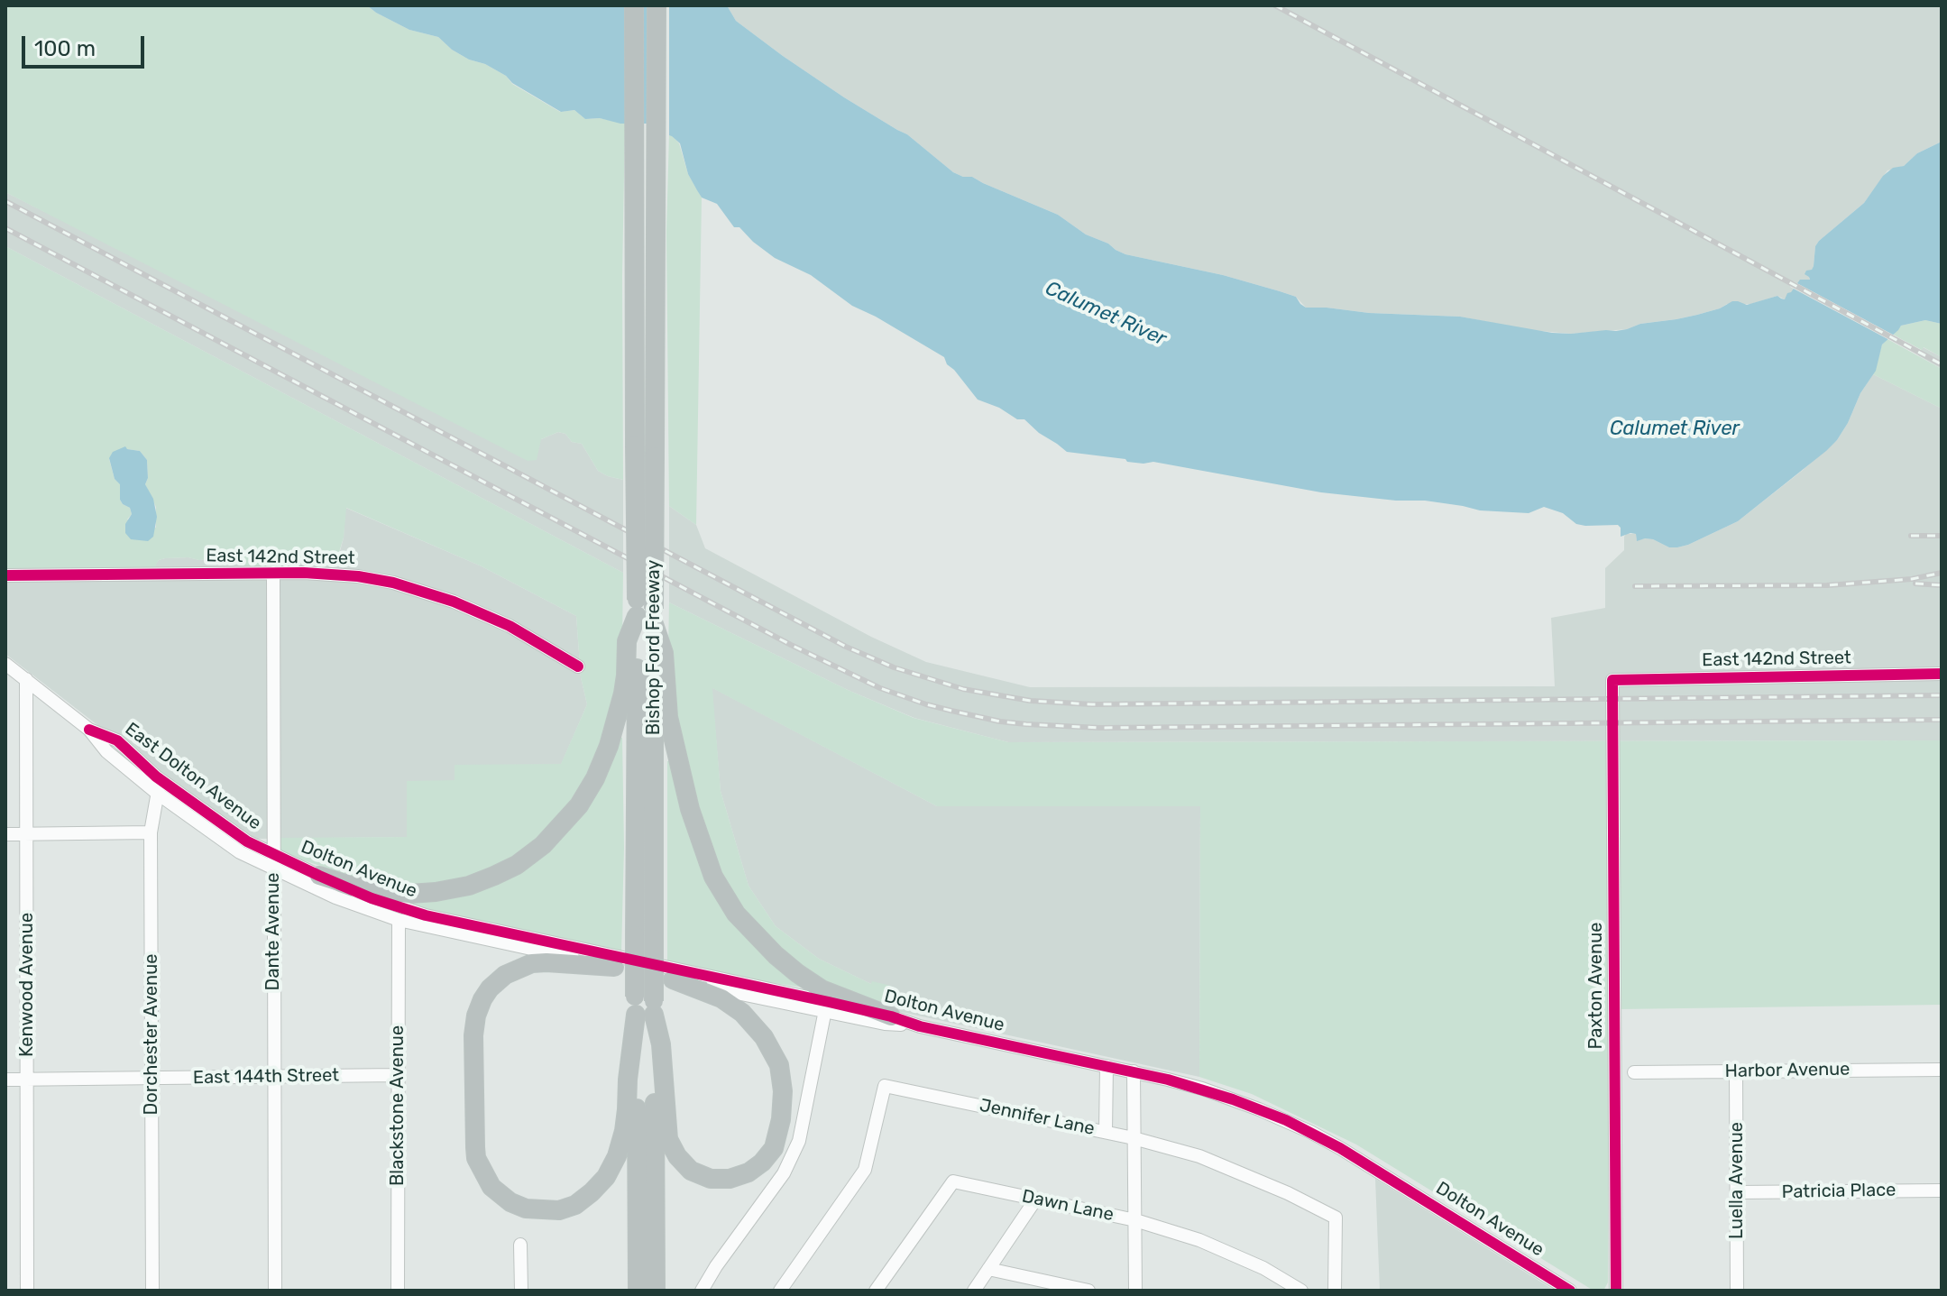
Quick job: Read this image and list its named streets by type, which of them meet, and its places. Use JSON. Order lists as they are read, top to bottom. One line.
{"streets":{"highway":["Bishop Ford Freeway"],"street":["East 142nd Street","East Dolton Avenue","Dolton Avenue","Dante Avenue","Kenwood Avenue","Paxton Avenue","Dorchester Avenue","Harbor Avenue","East 144th Street","Blackstone Avenue","Jennifer Lane","Luella Avenue","Patricia Place","Dawn Lane"]},"crossings":[["East 142nd Street","Dante Avenue"],["East 142nd Street","Paxton Avenue"],["East Dolton Avenue","Dolton Avenue"],["East Dolton Avenue","Dante Avenue"],["East Dolton Avenue","Kenwood Avenue"],["East Dolton Avenue","Dorchester Avenue"],["Dolton Avenue","Dante Avenue"],["Dolton Avenue","Blackstone Avenue"],["Dante Avenue","East 144th Street"],["Kenwood Avenue","East 144th Street"],["Dorchester Avenue","East 144th Street"],["Harbor Avenue","Luella Avenue"],["East 144th Street","Blackstone Avenue"],["Luella Avenue","Patricia Place"]],"water":["Calumet River"],"scale_bar":"100 m"}
